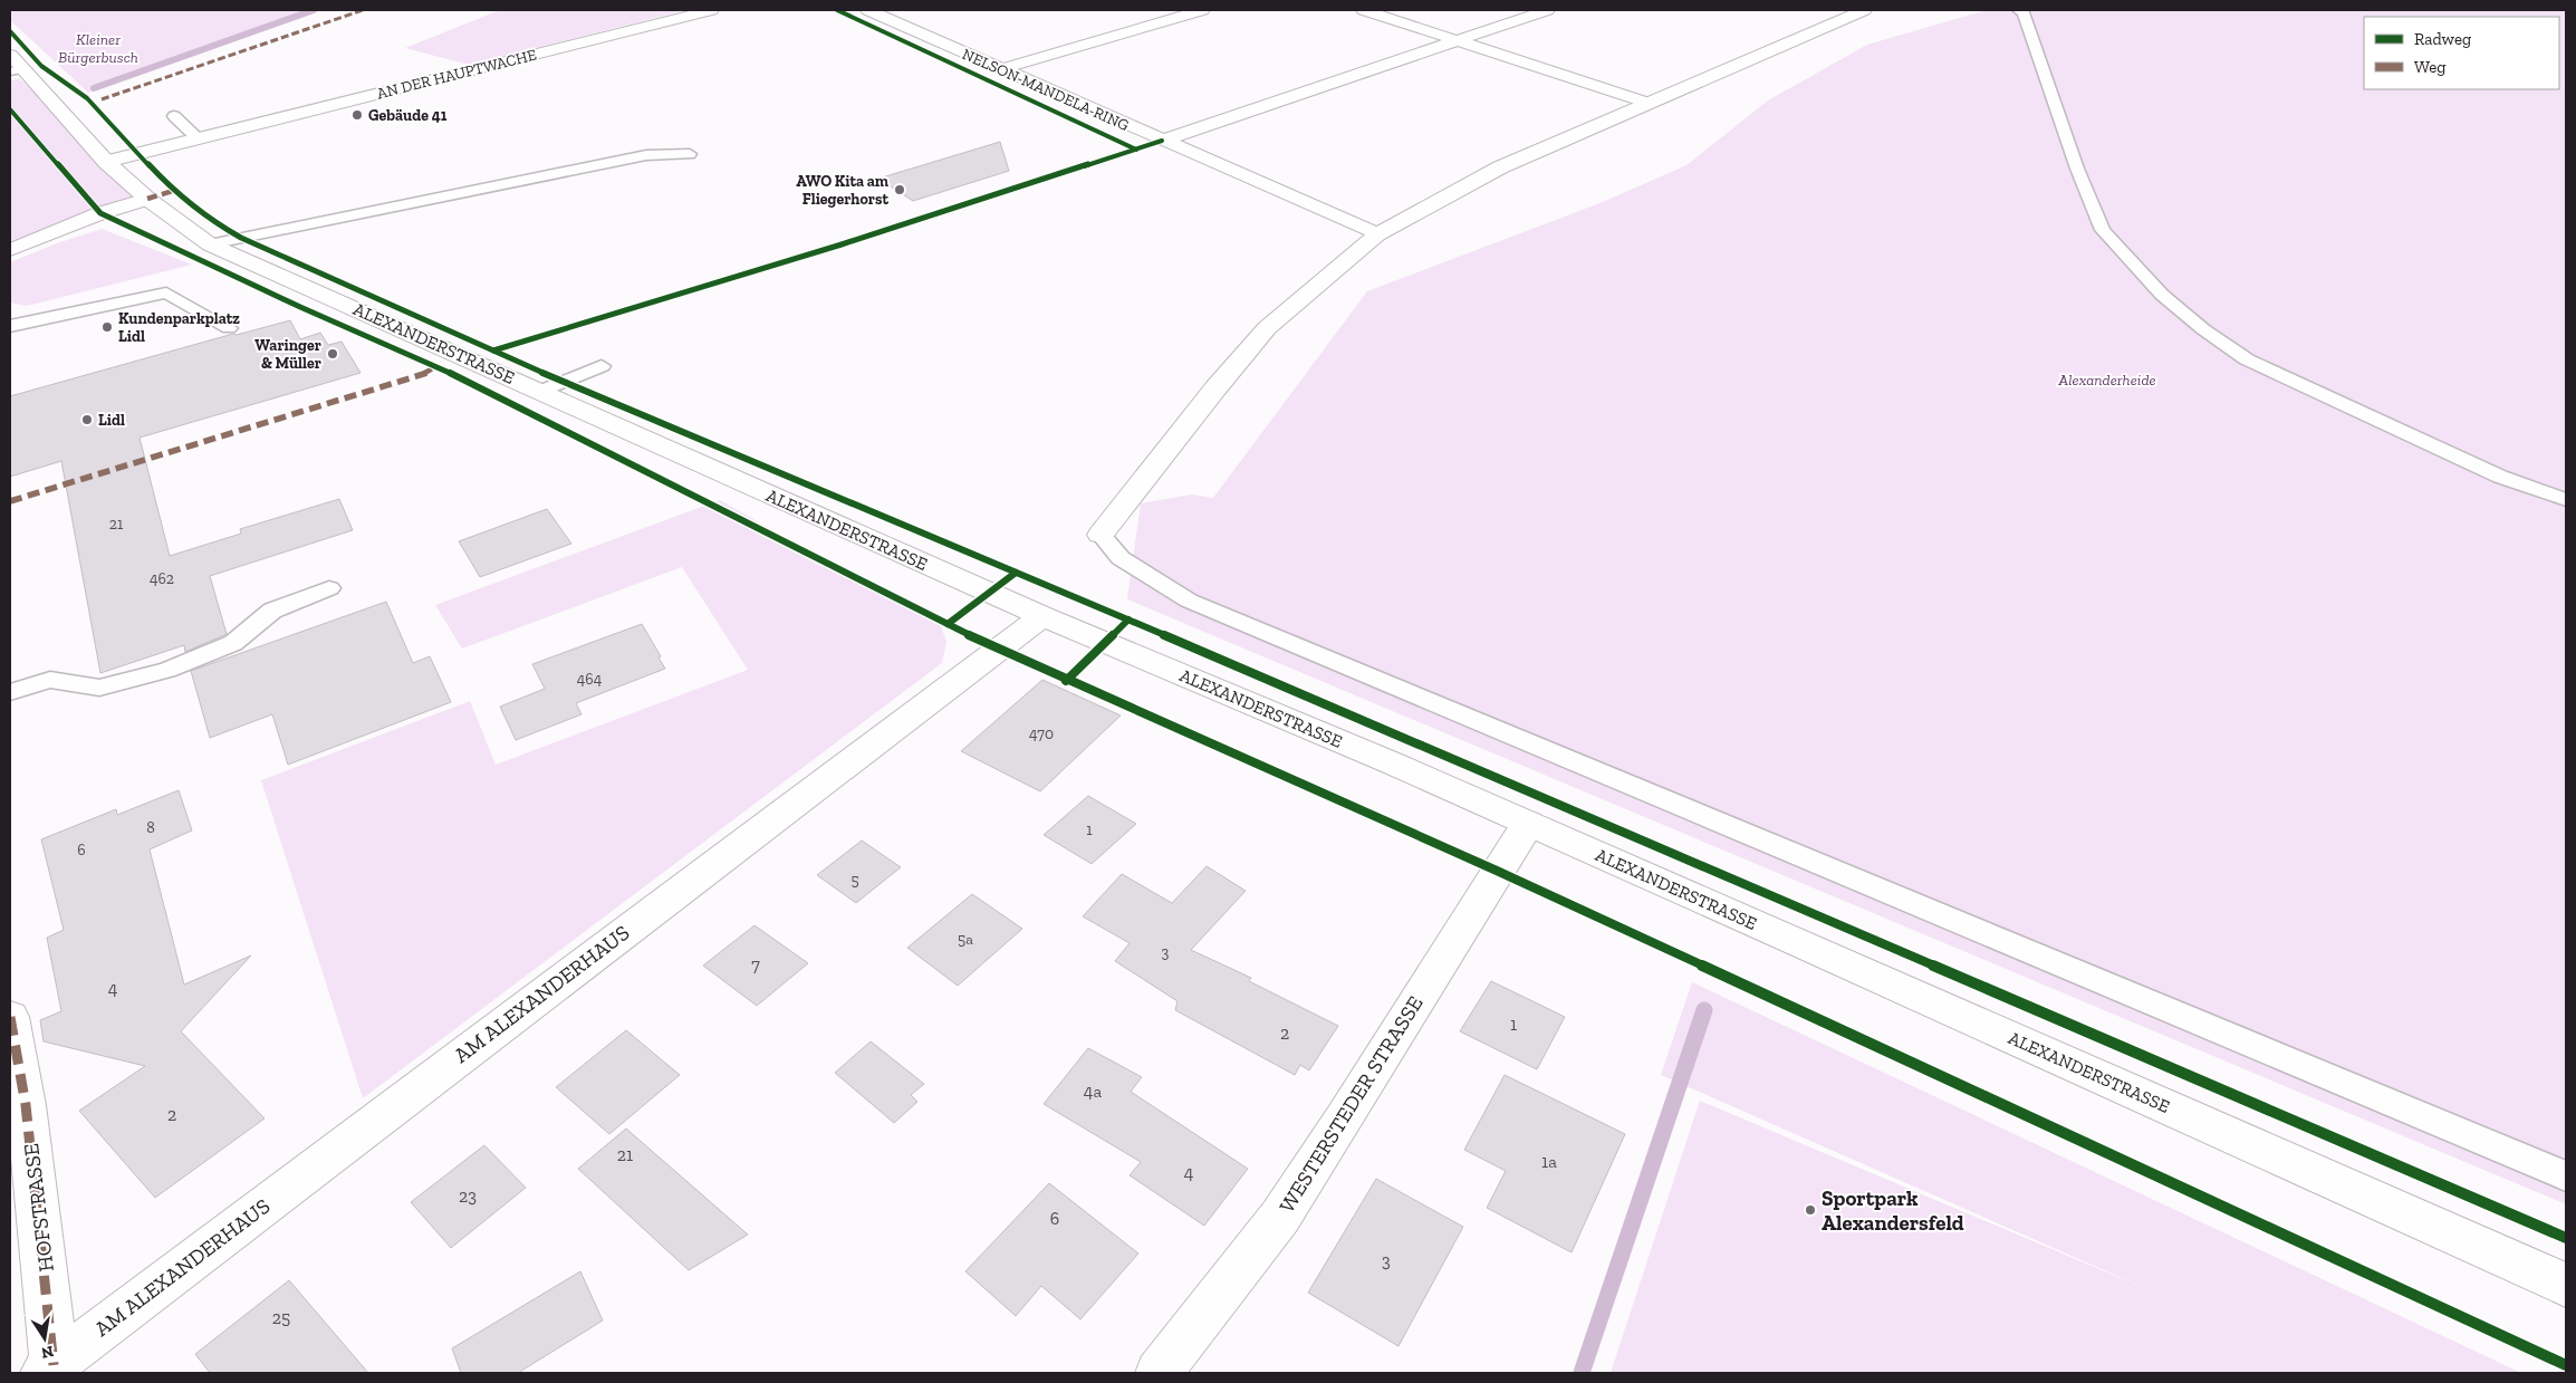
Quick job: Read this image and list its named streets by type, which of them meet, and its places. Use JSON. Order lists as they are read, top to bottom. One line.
{"streets":{"street":["AN DER HAUPTWACHE","NELSON-MANDELA-RING","ALEXANDERSTRASSE","AM ALEXANDERHAUS","WESTERSTEDER STRASSE","HOFSTRASSE"]},"crossings":[["AN DER HAUPTWACHE","ALEXANDERSTRASSE"],["ALEXANDERSTRASSE","AM ALEXANDERHAUS"],["ALEXANDERSTRASSE","WESTERSTEDER STRASSE"],["AM ALEXANDERHAUS","HOFSTRASSE"]],"parks":["Kleiner Bürgerbusch","Alexanderheide"],"places":["Gebäude 41","AWO Kita am Fliegerhorst","Kundenparkplatz Lidl","Waringer & Müller","Lidl","Sportpark Alexandersfeld"],"house_numbers":["21","462","464","470","8","1","6","5","5a","3","7","4","1","2","4a","2","21","1a","4","23","6","3","25"],"legend":["Radweg","Weg"],"north":"bottom"}
